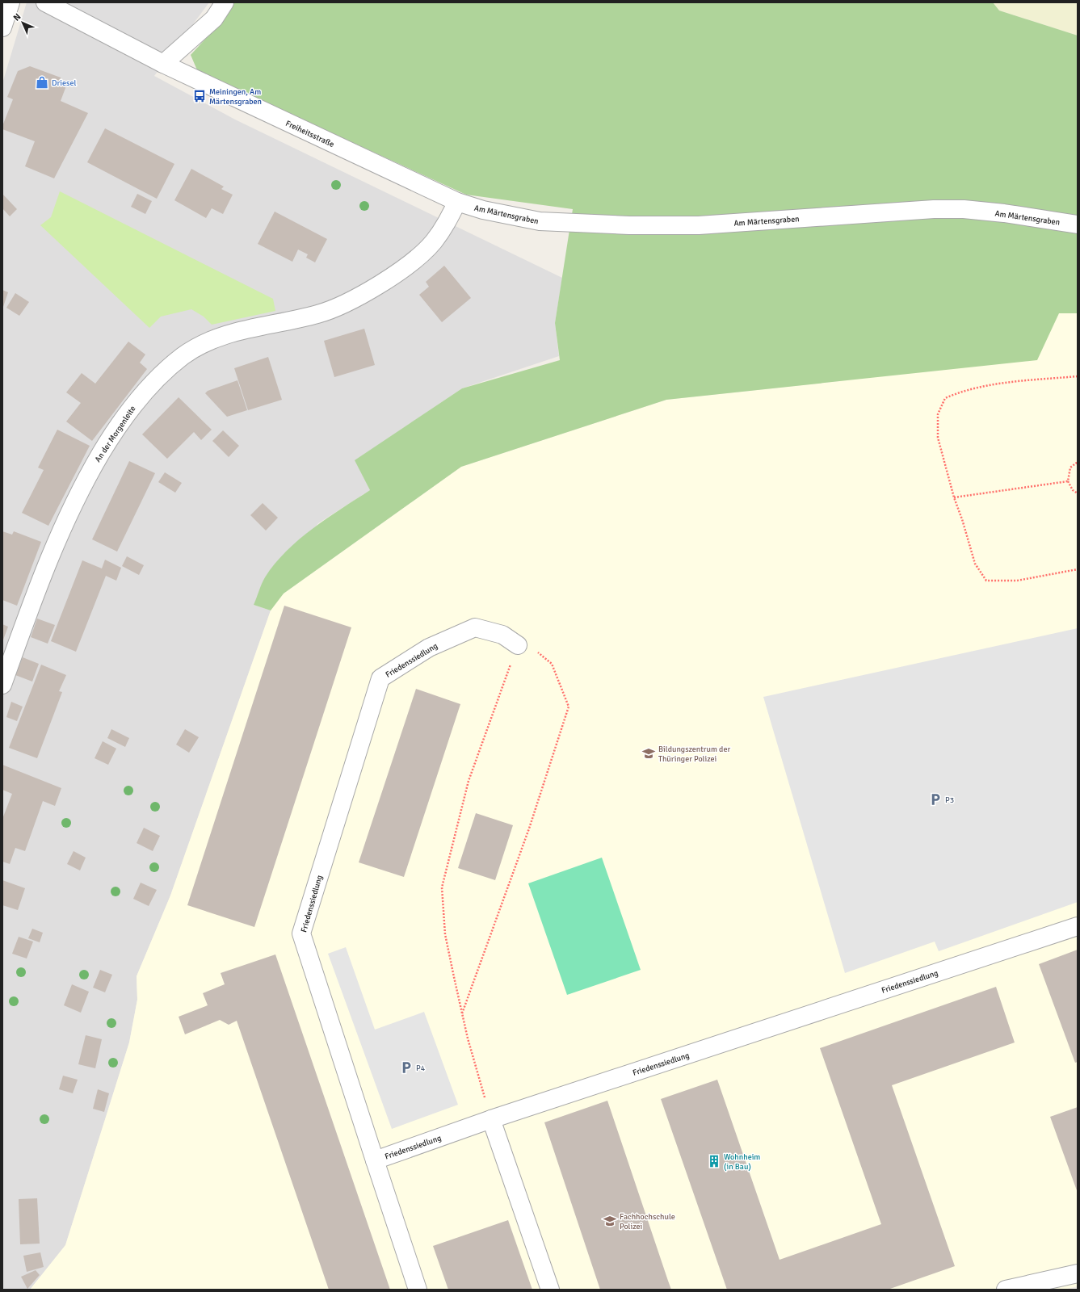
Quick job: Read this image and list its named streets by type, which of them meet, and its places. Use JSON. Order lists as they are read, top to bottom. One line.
{"streets":{"street":["Freiheitsstraße","Am Märtensgraben","An der Morgenleite","Friedenssiedlung"]},"crossings":[["Freiheitsstraße","Am Märtensgraben"],["Freiheitsstraße","An der Morgenleite"],["Am Märtensgraben","An der Morgenleite"]],"places":{"shop":["Driesel"],"bus stop":["Meiningen, Am Märtensgraben"],"school or university":["Bildungszentrum der Thüringer Polizei","Fachhochschule Polizei"],"parking":["P3","P4"],"building":["Wohnheim (in Bau)"]},"north":"top left"}
